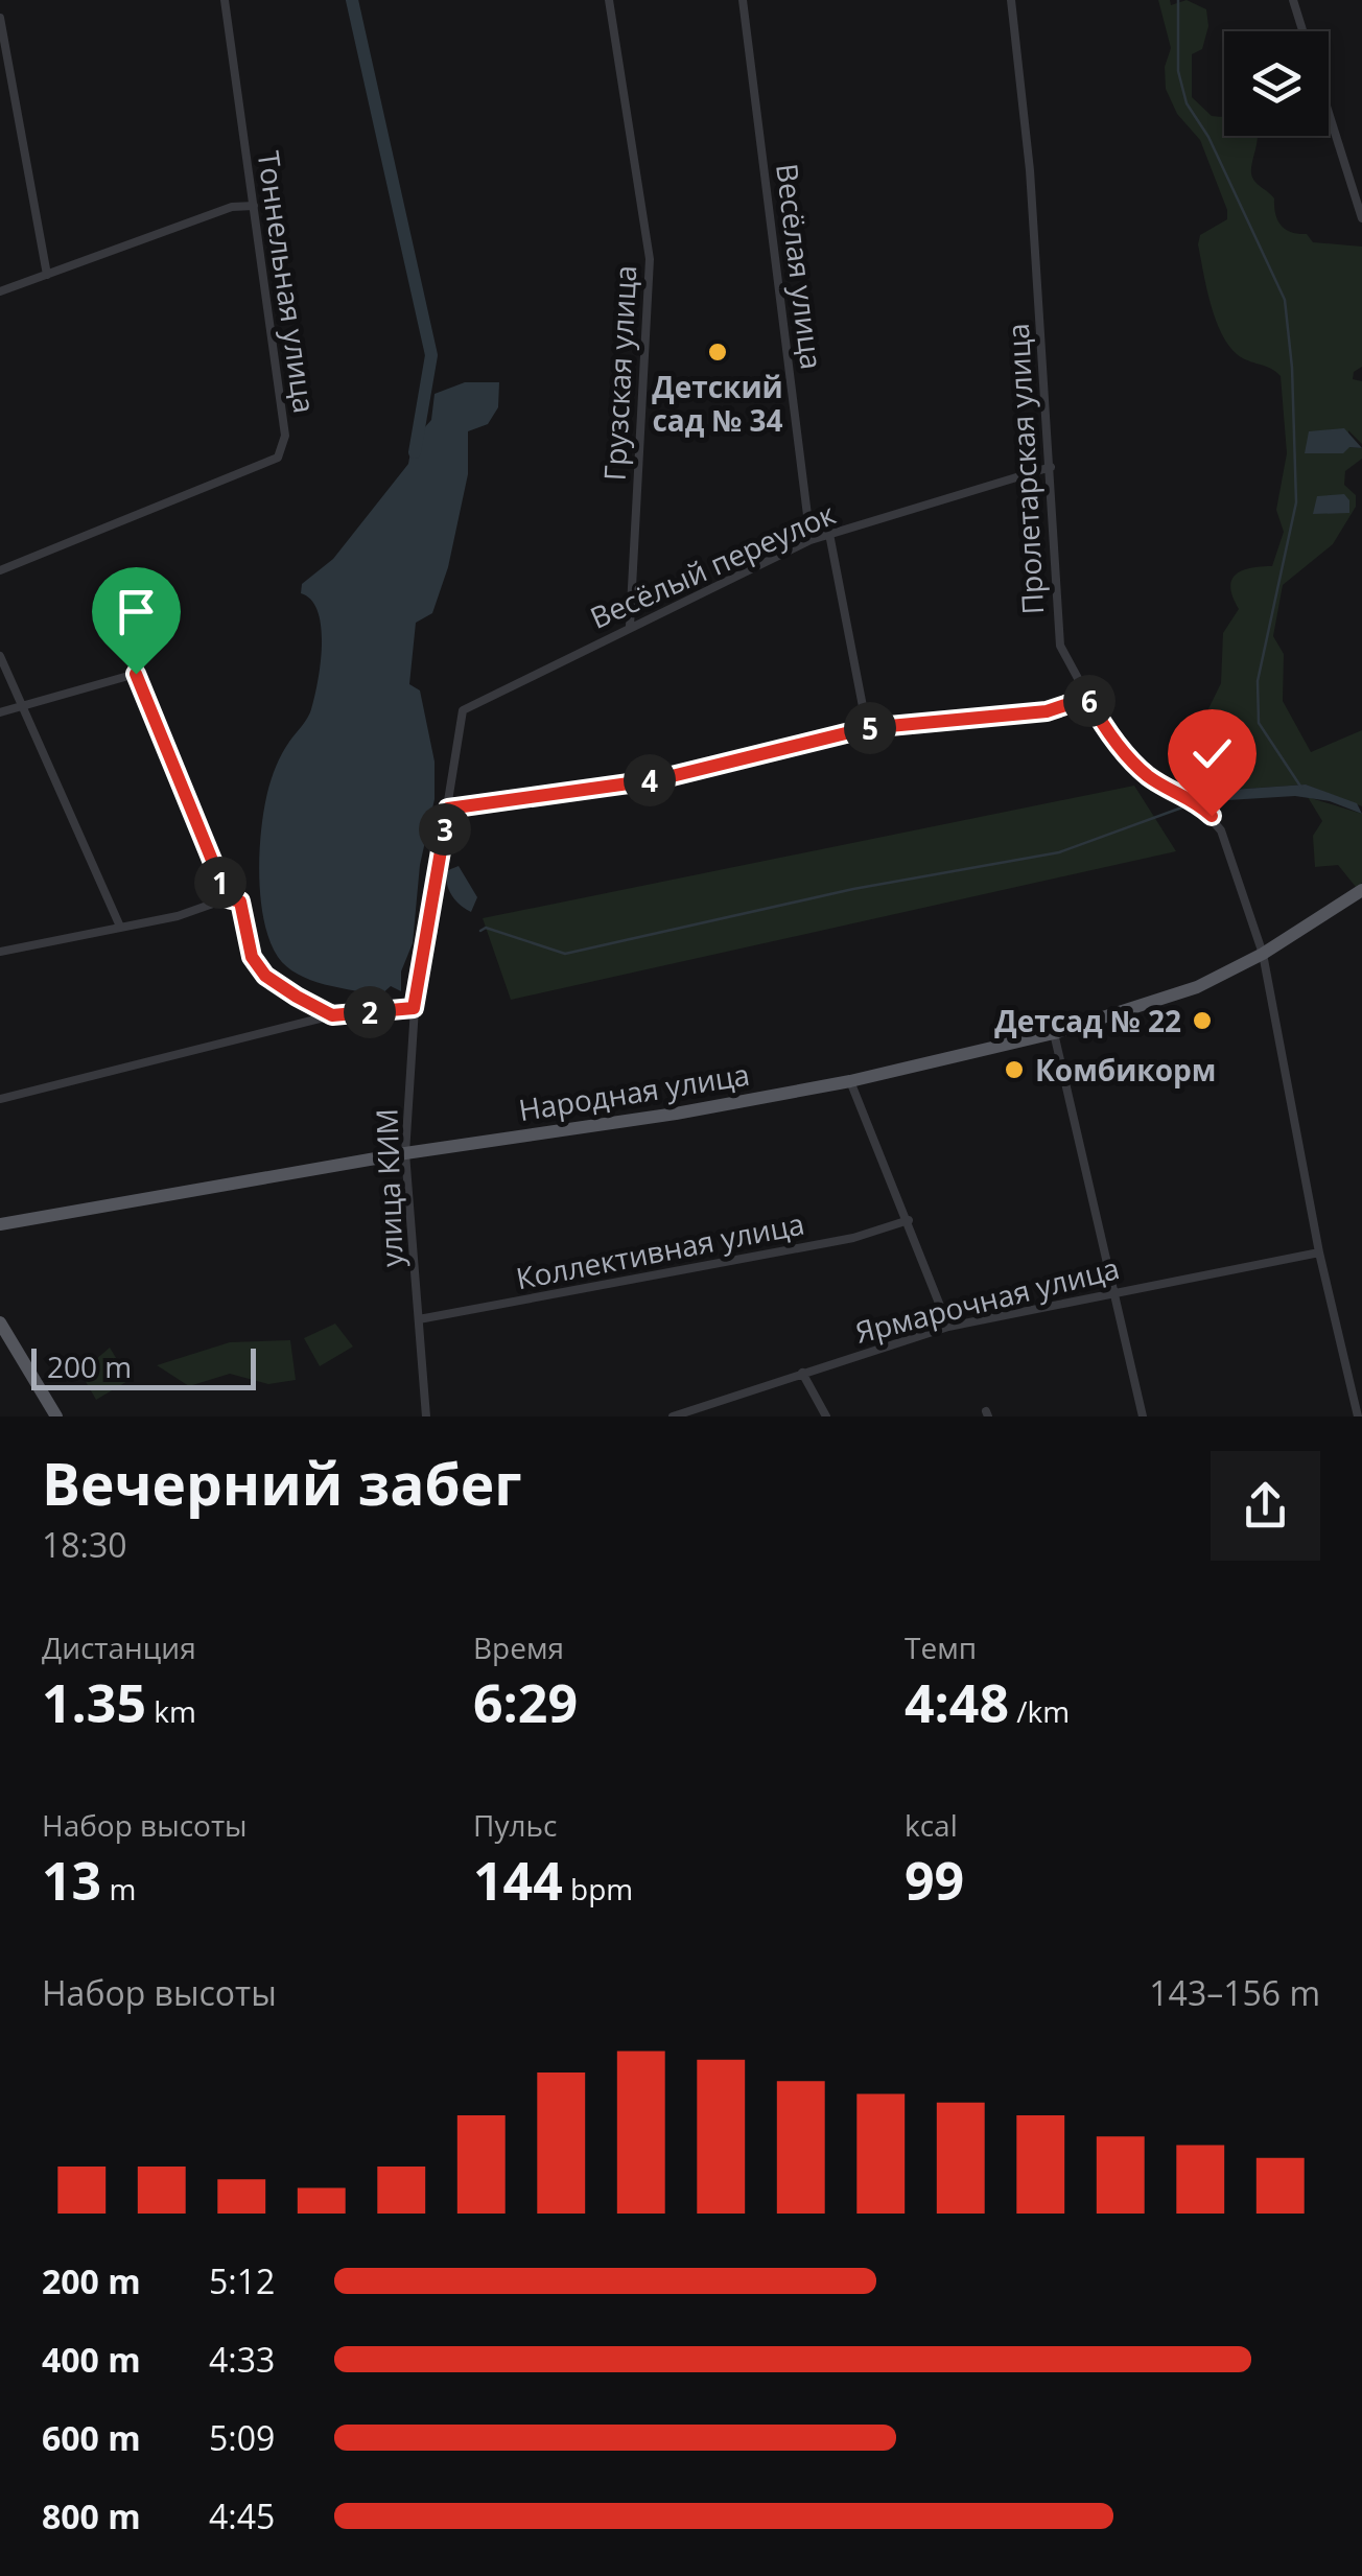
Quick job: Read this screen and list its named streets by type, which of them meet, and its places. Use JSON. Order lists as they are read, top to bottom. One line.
{"streets":{"main road":["Народная улица"],"street":["Весёлая улица","Тоннельная улица","Грузская улица","Пролетарская улица","Весёлый переулок","улица КИМ","Коллективная улица","Ярмарочная улица"]},"crossings":[["Весёлая улица","Весёлый переулок"],["Грузская улица","Весёлый переулок"],["Пролетарская улица","Весёлый переулок"],["Пролетарская улица","Народная улица"],["Пролетарская улица","Ярмарочная улица"],["Весёлый переулок","улица КИМ"],["Народная улица","улица КИМ"],["улица КИМ","Коллективная улица"]],"places":["Детский сад № 34","Детсад № 22","Комбикорм"],"scale_bar":"200 m","page":{"pins":["6","5","4","3","1","2"],"scale":"200 m","heading":["Вечерний забег","18:30"],"stats":[["Дистанция","1.35 km"],["Время","6:29"],["Темп","4:48 /km"],["Набор высоты","13 m"],["Пульс","144 bpm"],["kcal","99"]],"chart":["Набор высоты","143–156 m"],"list":[{"name":"200 m","note":"5:12"},{"name":"400 m","note":"4:33"},{"name":"600 m","note":"5:09"},{"name":"800 m","note":"4:45"}]}}
